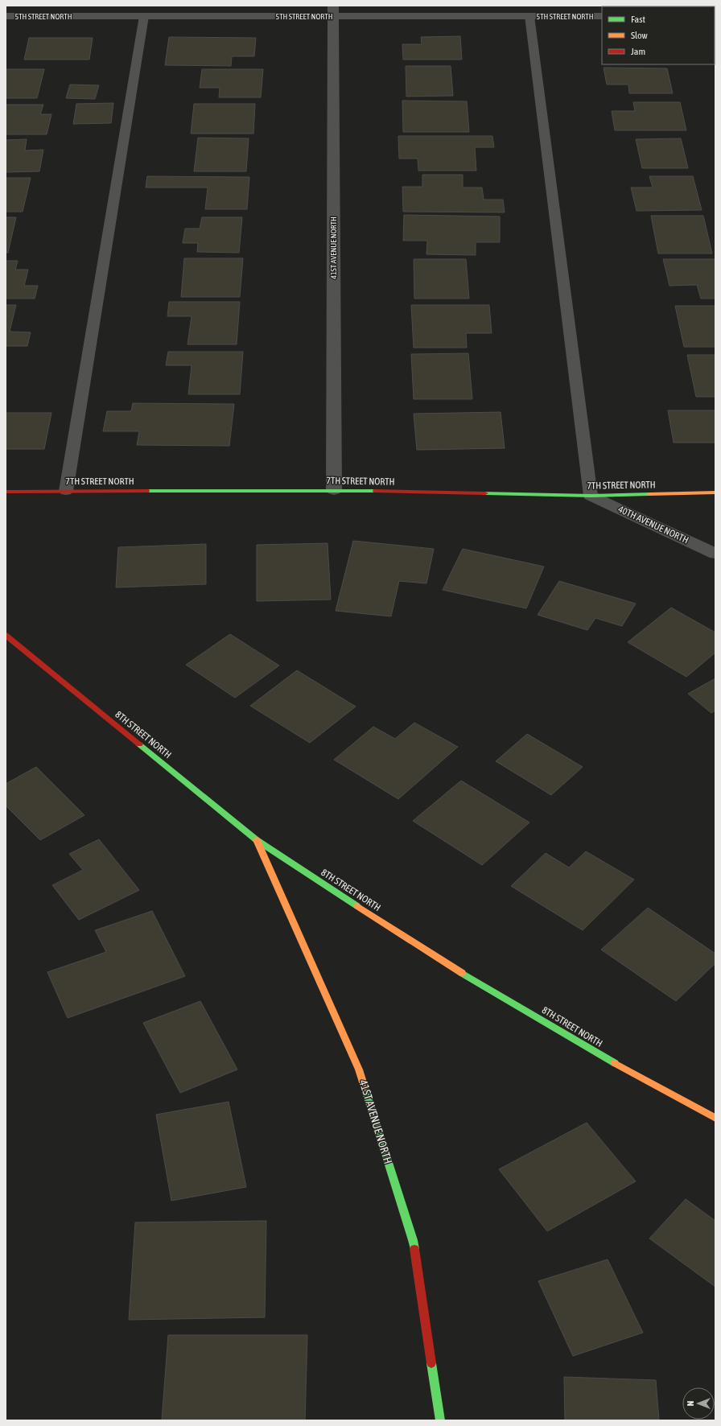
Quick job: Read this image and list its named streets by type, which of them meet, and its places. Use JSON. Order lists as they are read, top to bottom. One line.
{"streets":{"street":["5TH STREET NORTH","41ST AVENUE NORTH","7TH STREET NORTH","40TH AVENUE NORTH","8TH STREET NORTH"]},"crossings":[["5TH STREET NORTH","41ST AVENUE NORTH"],["41ST AVENUE NORTH","7TH STREET NORTH"],["41ST AVENUE NORTH","8TH STREET NORTH"],["7TH STREET NORTH","40TH AVENUE NORTH"]],"legend":["Fast","Slow","Jam"],"north":"left"}
